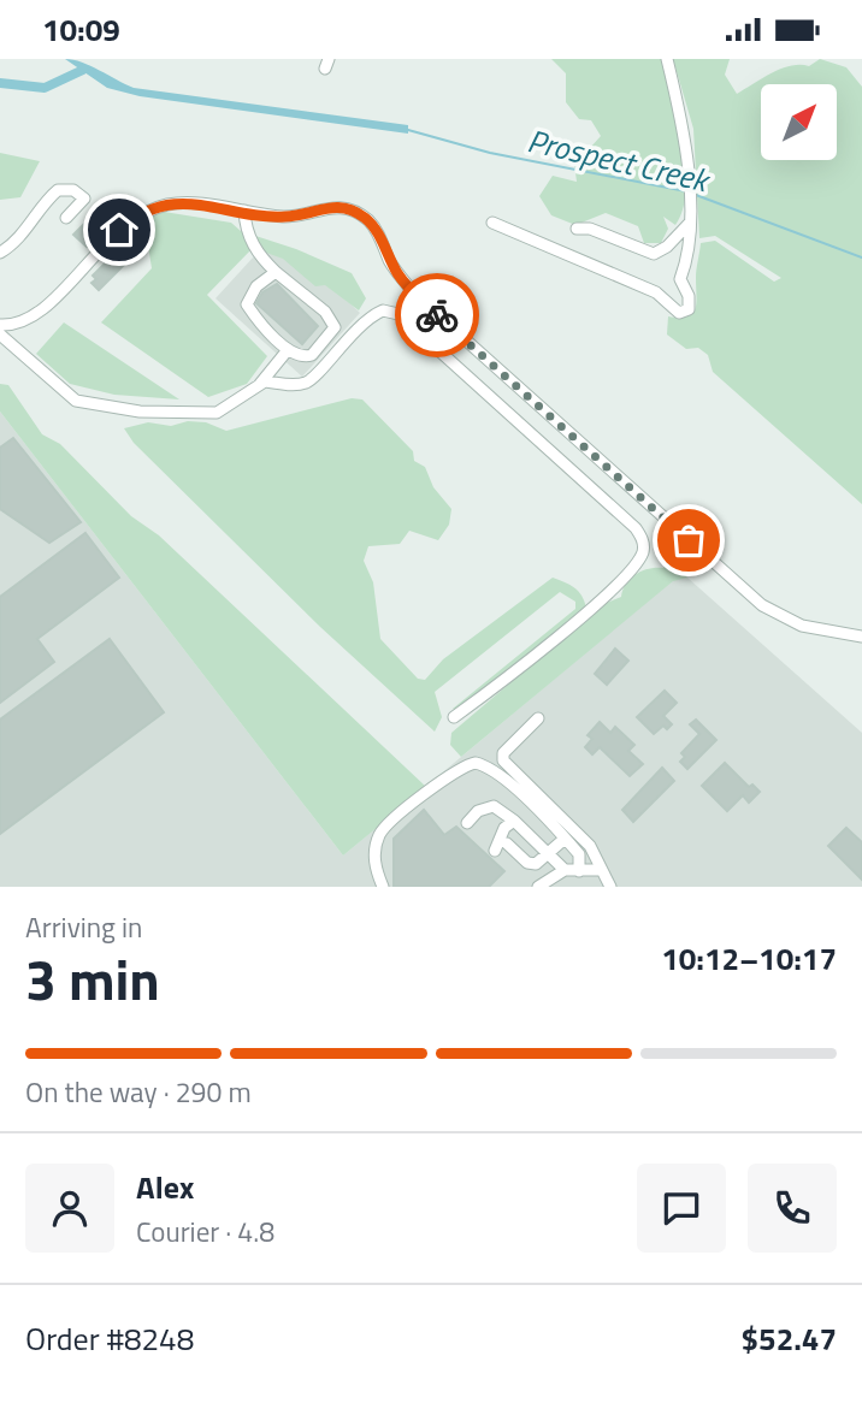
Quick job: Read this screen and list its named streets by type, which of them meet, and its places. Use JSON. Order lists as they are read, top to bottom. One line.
{"water":["Prospect Creek"],"north":"top right","page":{"status":"10:09","heading":["3 min","Arriving in","10:12–10:17"],"panel":["Alex","Courier · 4.8","Order #8248","$52.47"],"bar":"On the way · 290 m"}}
